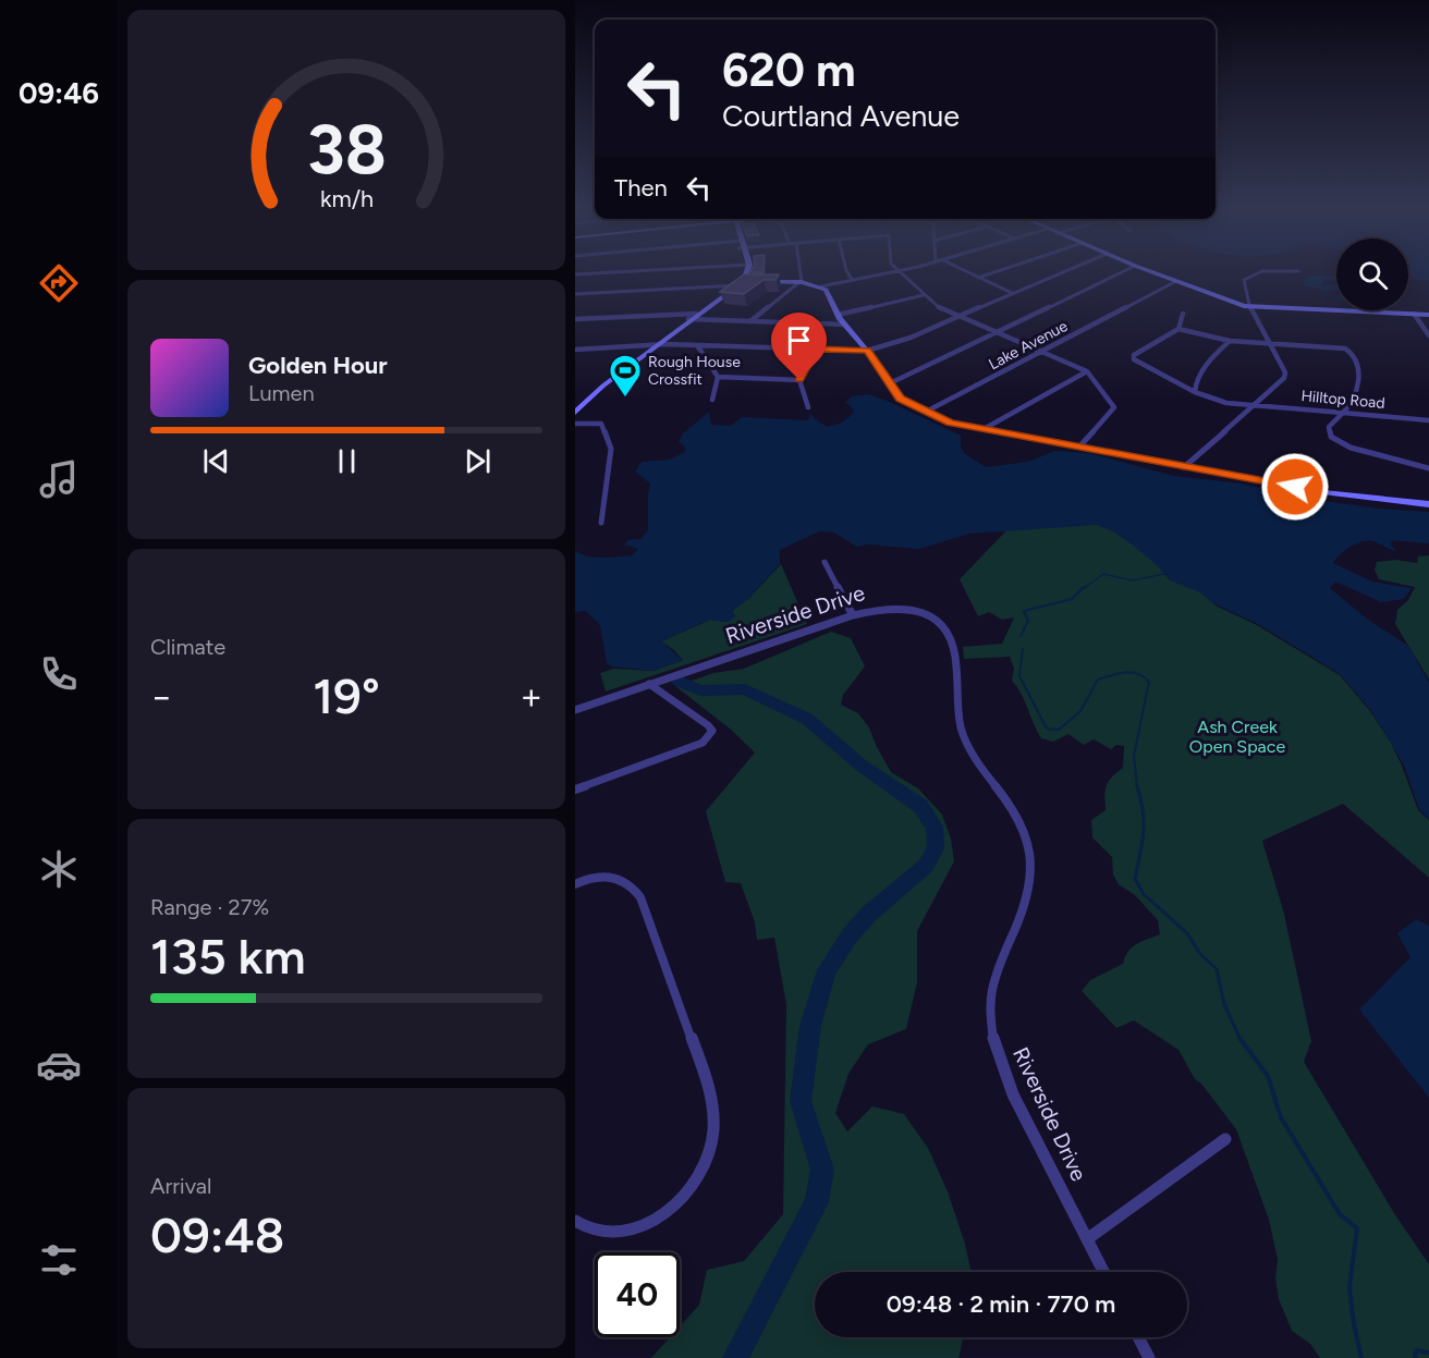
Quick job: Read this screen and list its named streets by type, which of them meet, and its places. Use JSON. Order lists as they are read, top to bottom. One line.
{"streets":{"street":["Lake Avenue","Hilltop Road","Riverside Drive"]},"parks":["Ash Creek Open Space"],"places":{"sports":["Rough House Crossfit"]},"page":{"tabs":"09:46","turn":["620 m","Courtland Avenue"],"then":"Then","song":["Golden Hour","Lumen"],"tile":["Climate",["Range · 27%","135 km"],["Arrival","09:48"]],"heat":["−","19°","+"],"limit":"40","trip":"09:48 · 2 min · 770 m","gauge":["38","km/h"]}}
